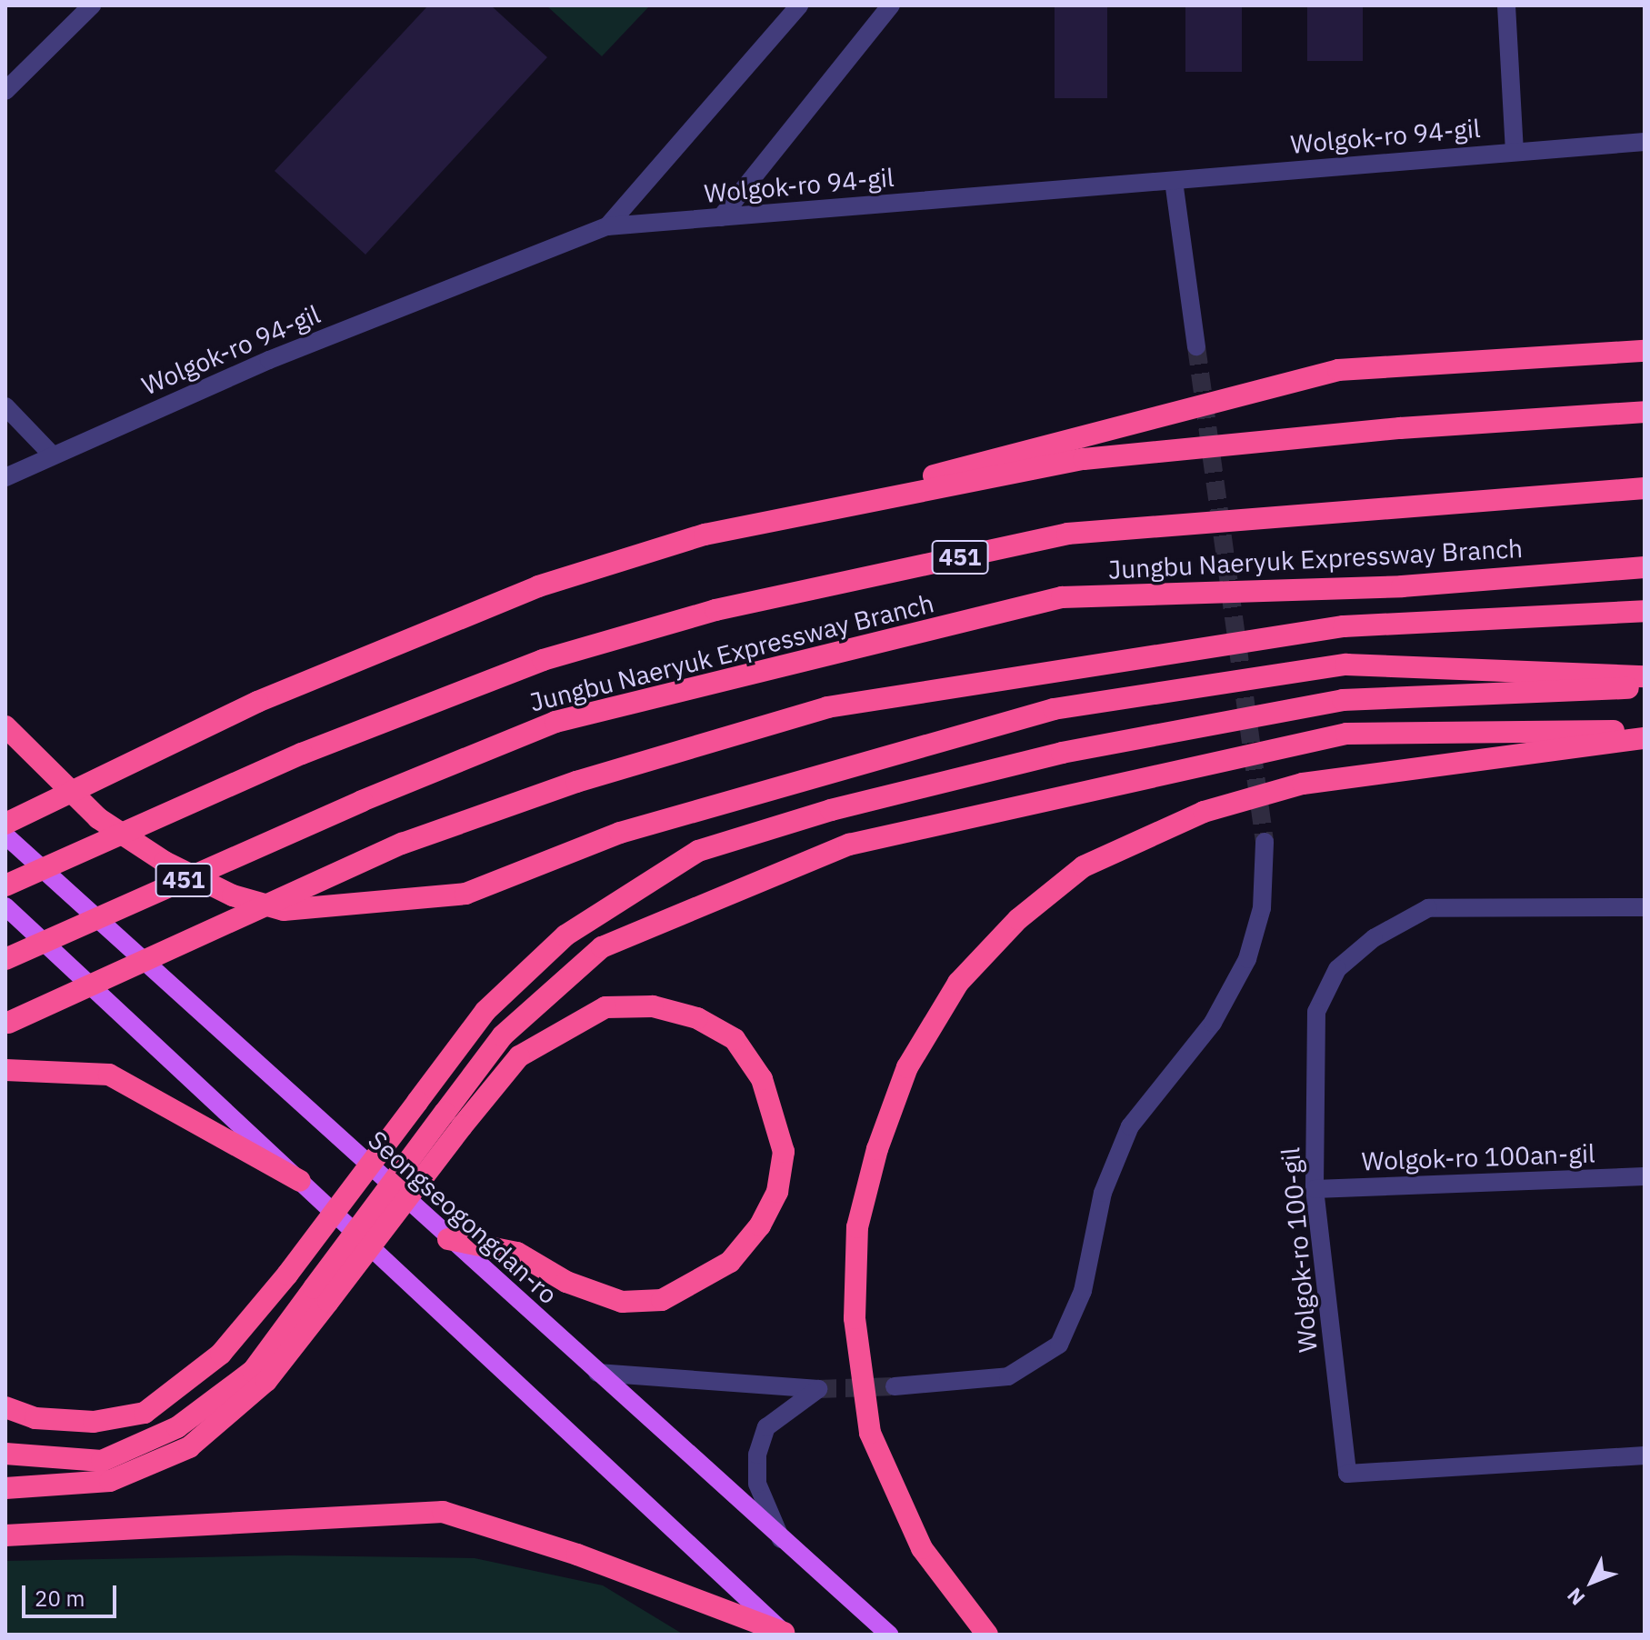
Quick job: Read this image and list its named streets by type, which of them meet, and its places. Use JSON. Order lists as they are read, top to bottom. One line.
{"streets":{"highway":["451","Jungbu Naeryuk Expressway Branch"],"main road":["Seongseogongdan-ro"],"street":["Wolgok-ro 94-gil","Wolgok-ro 100an-gil","Wolgok-ro 100-gil"]},"crossings":[["Wolgok-ro 100an-gil","Wolgok-ro 100-gil"]],"scale_bar":"20 m","north":"bottom left"}
